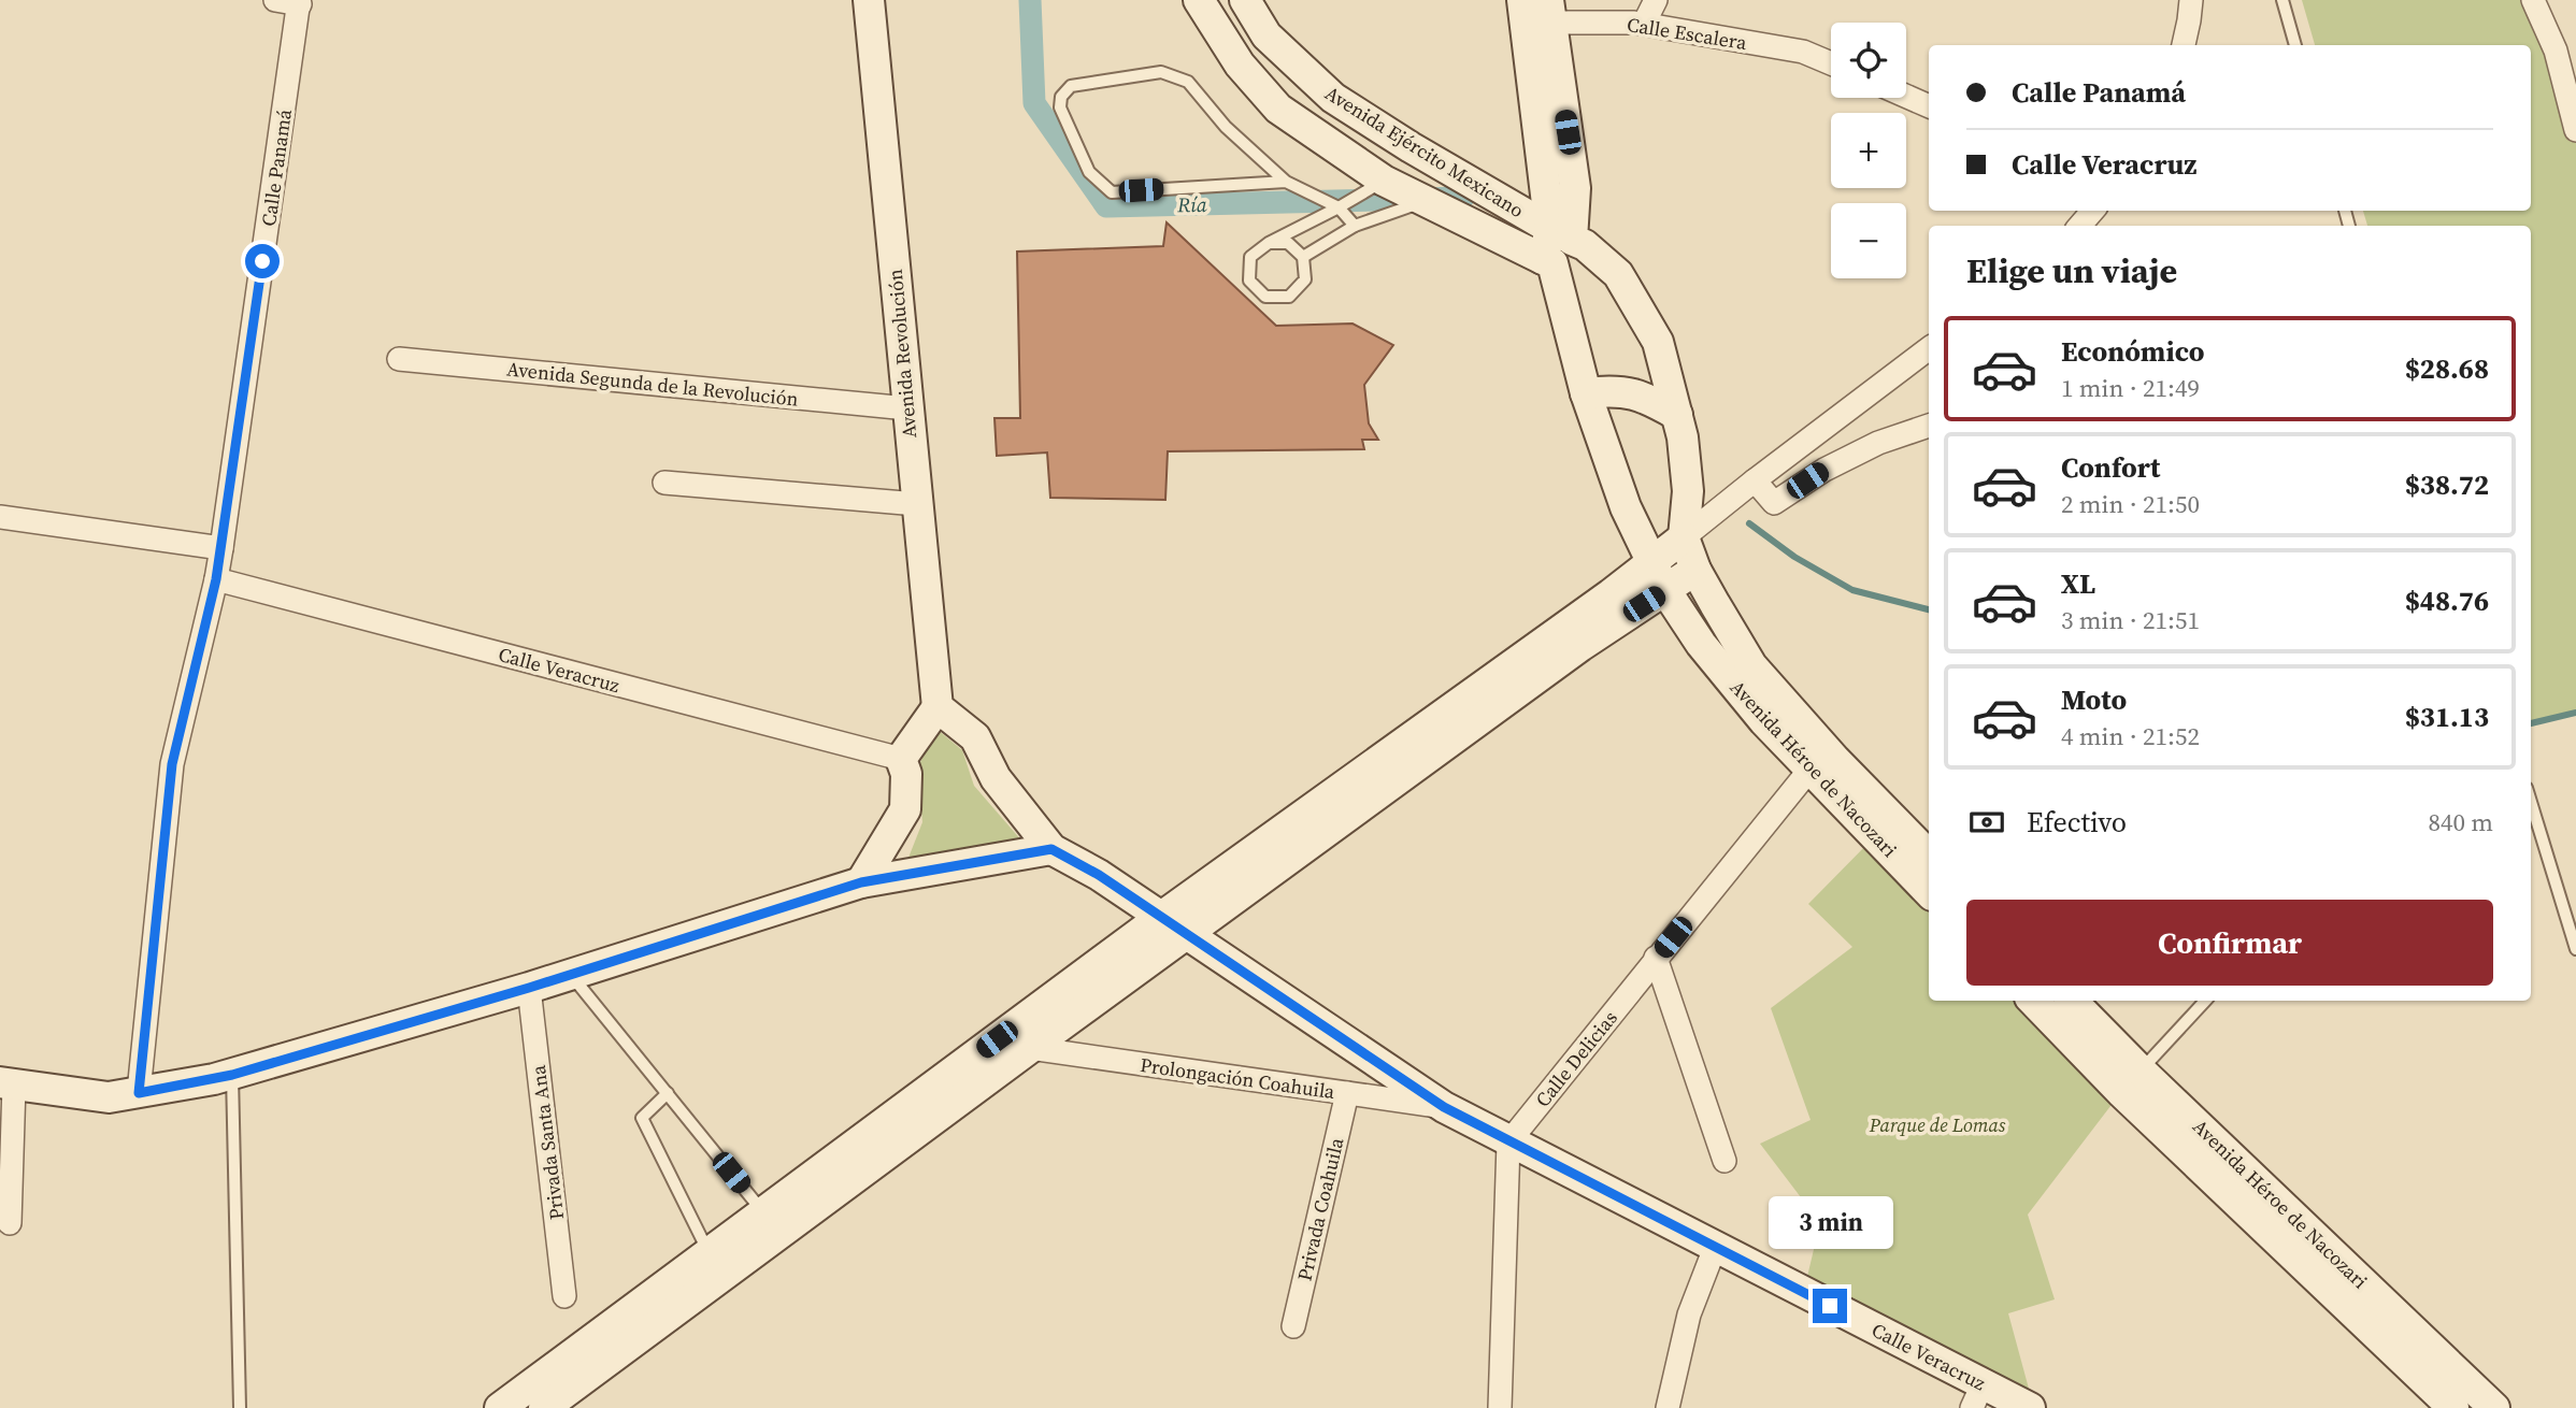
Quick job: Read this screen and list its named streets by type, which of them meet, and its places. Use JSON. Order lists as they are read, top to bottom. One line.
{"streets":{"main road":["Avenida Ejército Mexicano","Avenida Revolución","Calle Veracruz","Avenida Héroe de Nacozari"],"street":["Calle Escalera","Calle Panamá","Avenida Segunda de la Revolución","Calle Delicias","Prolongación Coahuila","Privada Santa Ana","Privada Coahuila"]},"crossings":[["Calle Escalera","Avenida Héroe de Nacozari"],["Avenida Ejército Mexicano","Avenida Héroe de Nacozari"],["Calle Panamá","Calle Veracruz"],["Avenida Revolución","Avenida Segunda de la Revolución"],["Calle Veracruz","Calle Delicias"],["Calle Veracruz","Prolongación Coahuila"],["Avenida Héroe de Nacozari","Calle Delicias"],["Prolongación Coahuila","Privada Coahuila"]],"water":["Ría"],"parks":["Parque de Lomas"],"page":{"map_buttons":["+","−"],"banner":["Calle Panamá","Calle Veracruz"],"heading":"Elige un viaje","list":[{"name":"Económico","note":"1 min · 21:49","value":"$28.68"},{"name":"Confort","note":"2 min · 21:50","value":"$38.72"},{"name":"XL","note":"3 min · 21:51","value":"$48.76"},{"name":"Moto","note":"4 min · 21:52","value":"$31.13"}],"pay":["Efectivo","840 m"],"buttons":"Confirmar","bubble":"3 min"}}
